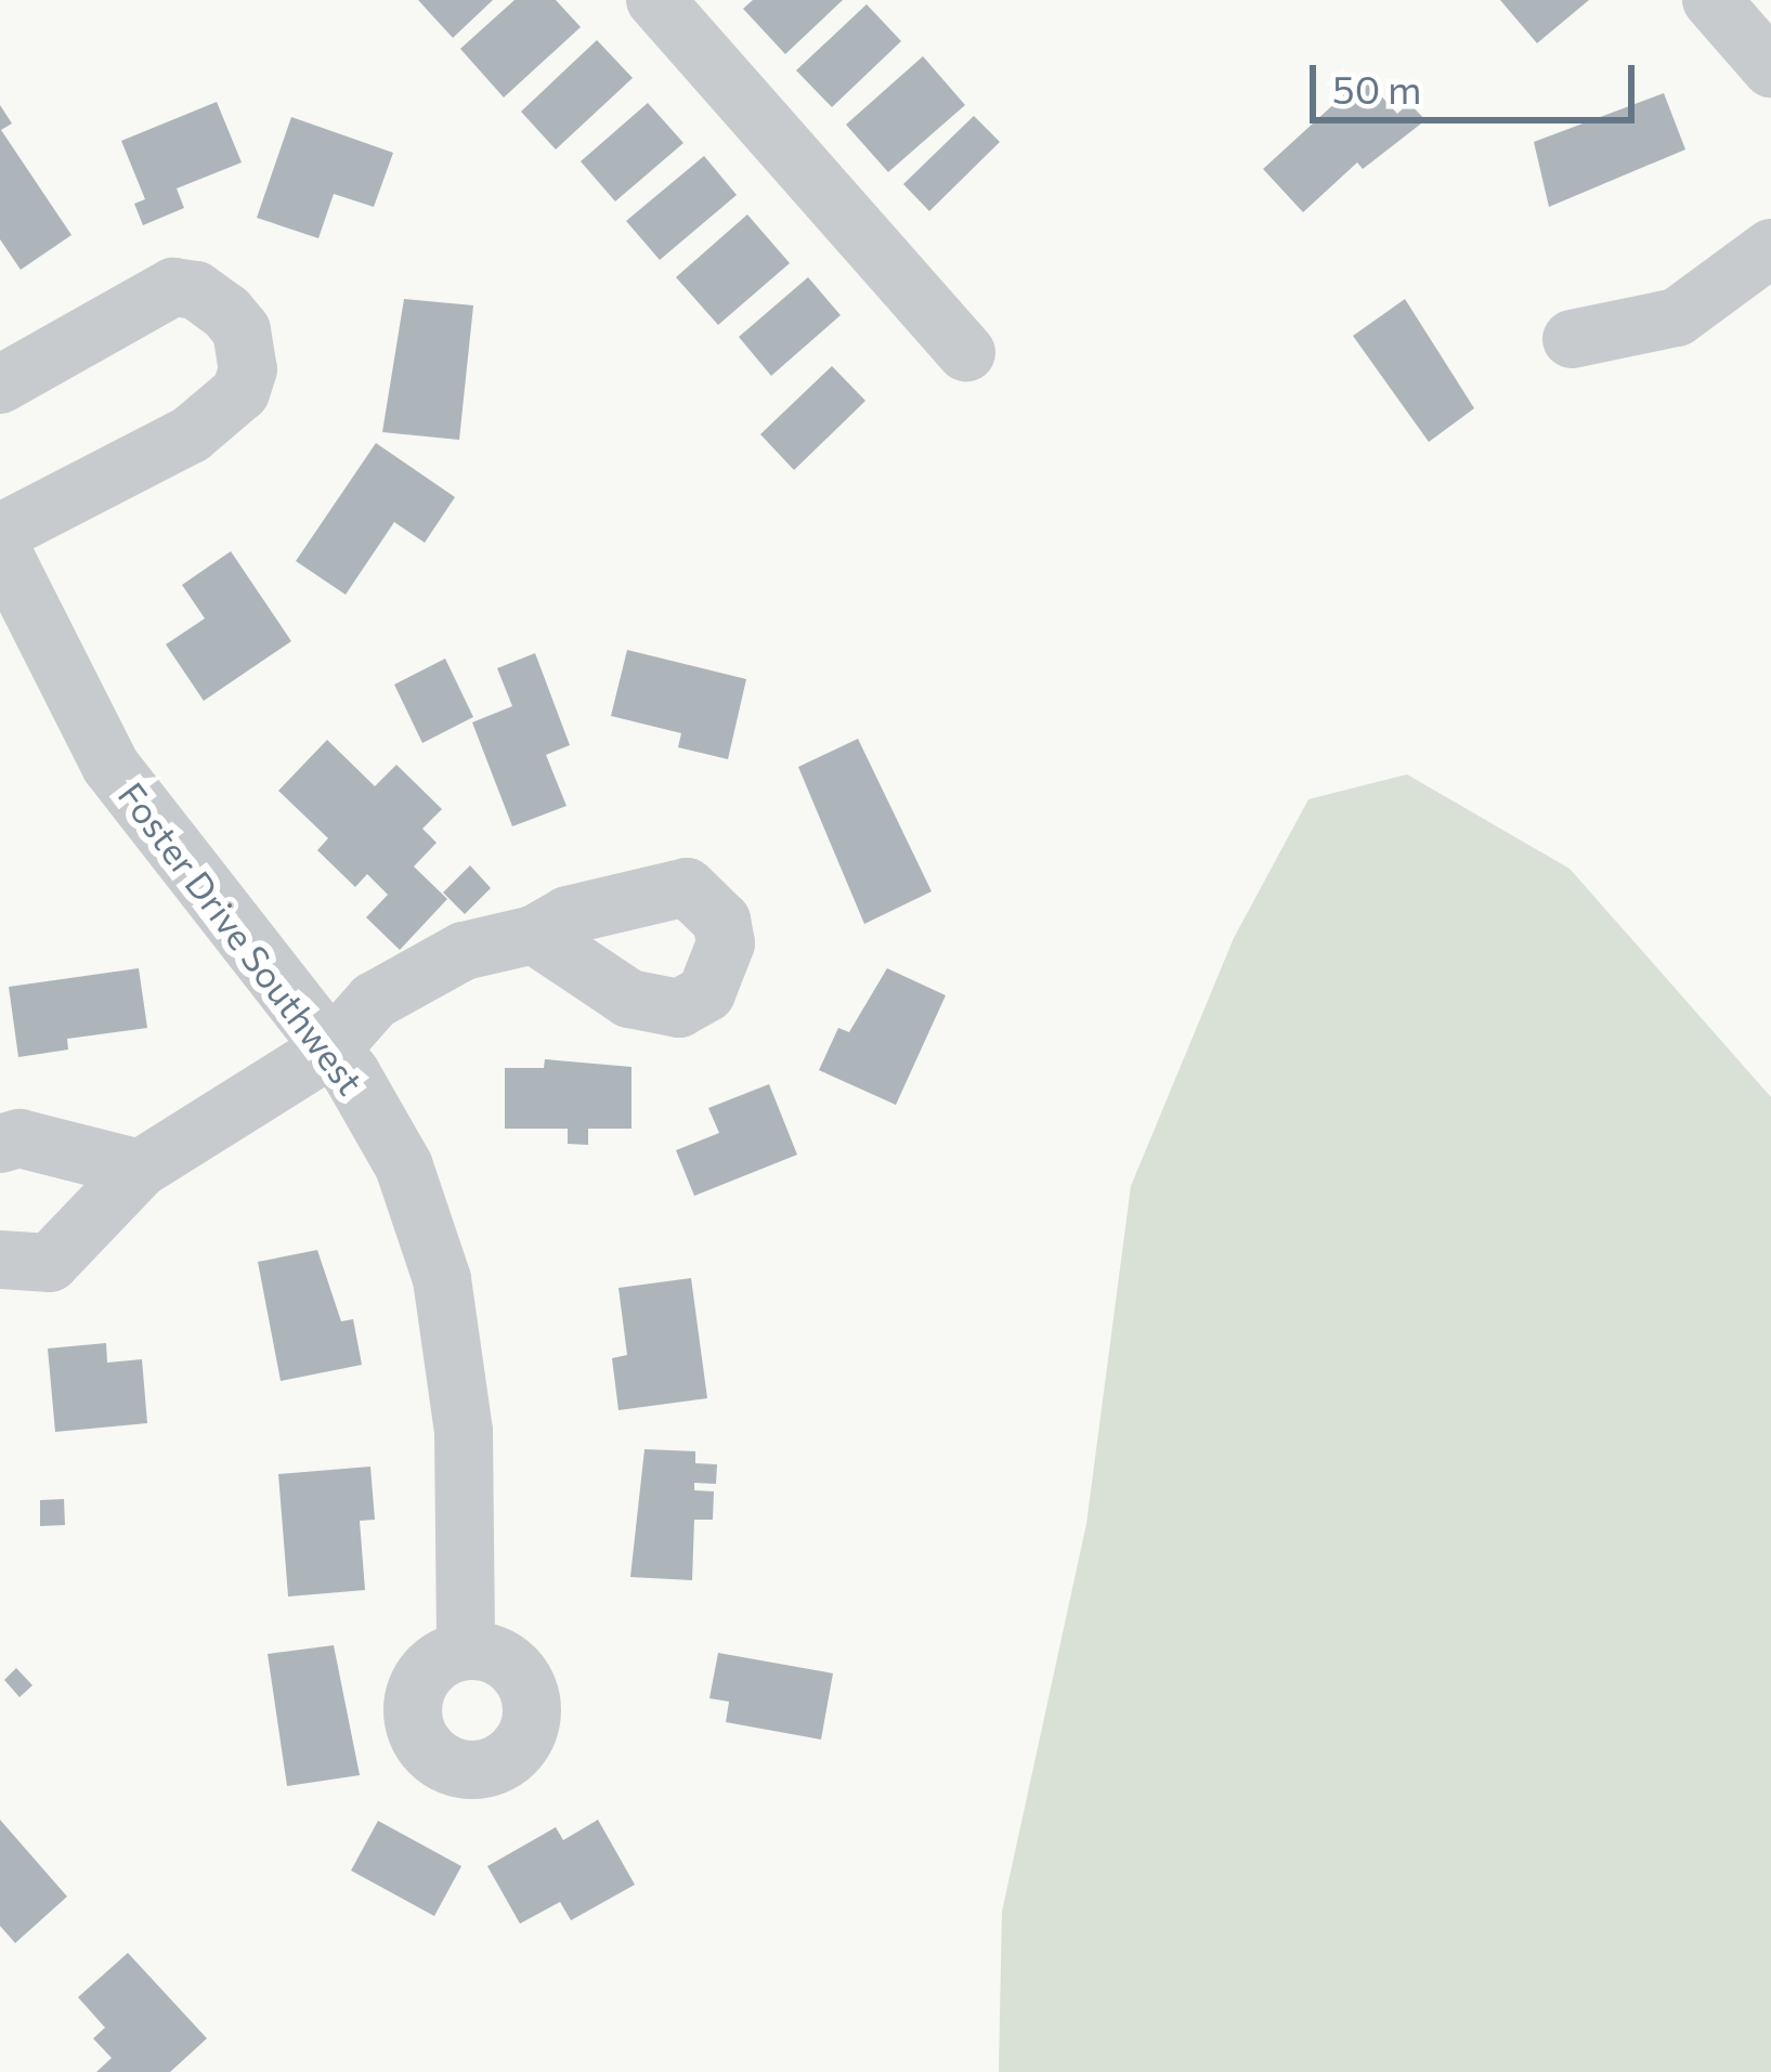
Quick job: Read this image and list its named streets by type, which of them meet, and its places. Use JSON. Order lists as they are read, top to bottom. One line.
{"streets":{"street":["Foster Drive Southwest"]},"scale_bar":"50 m"}
